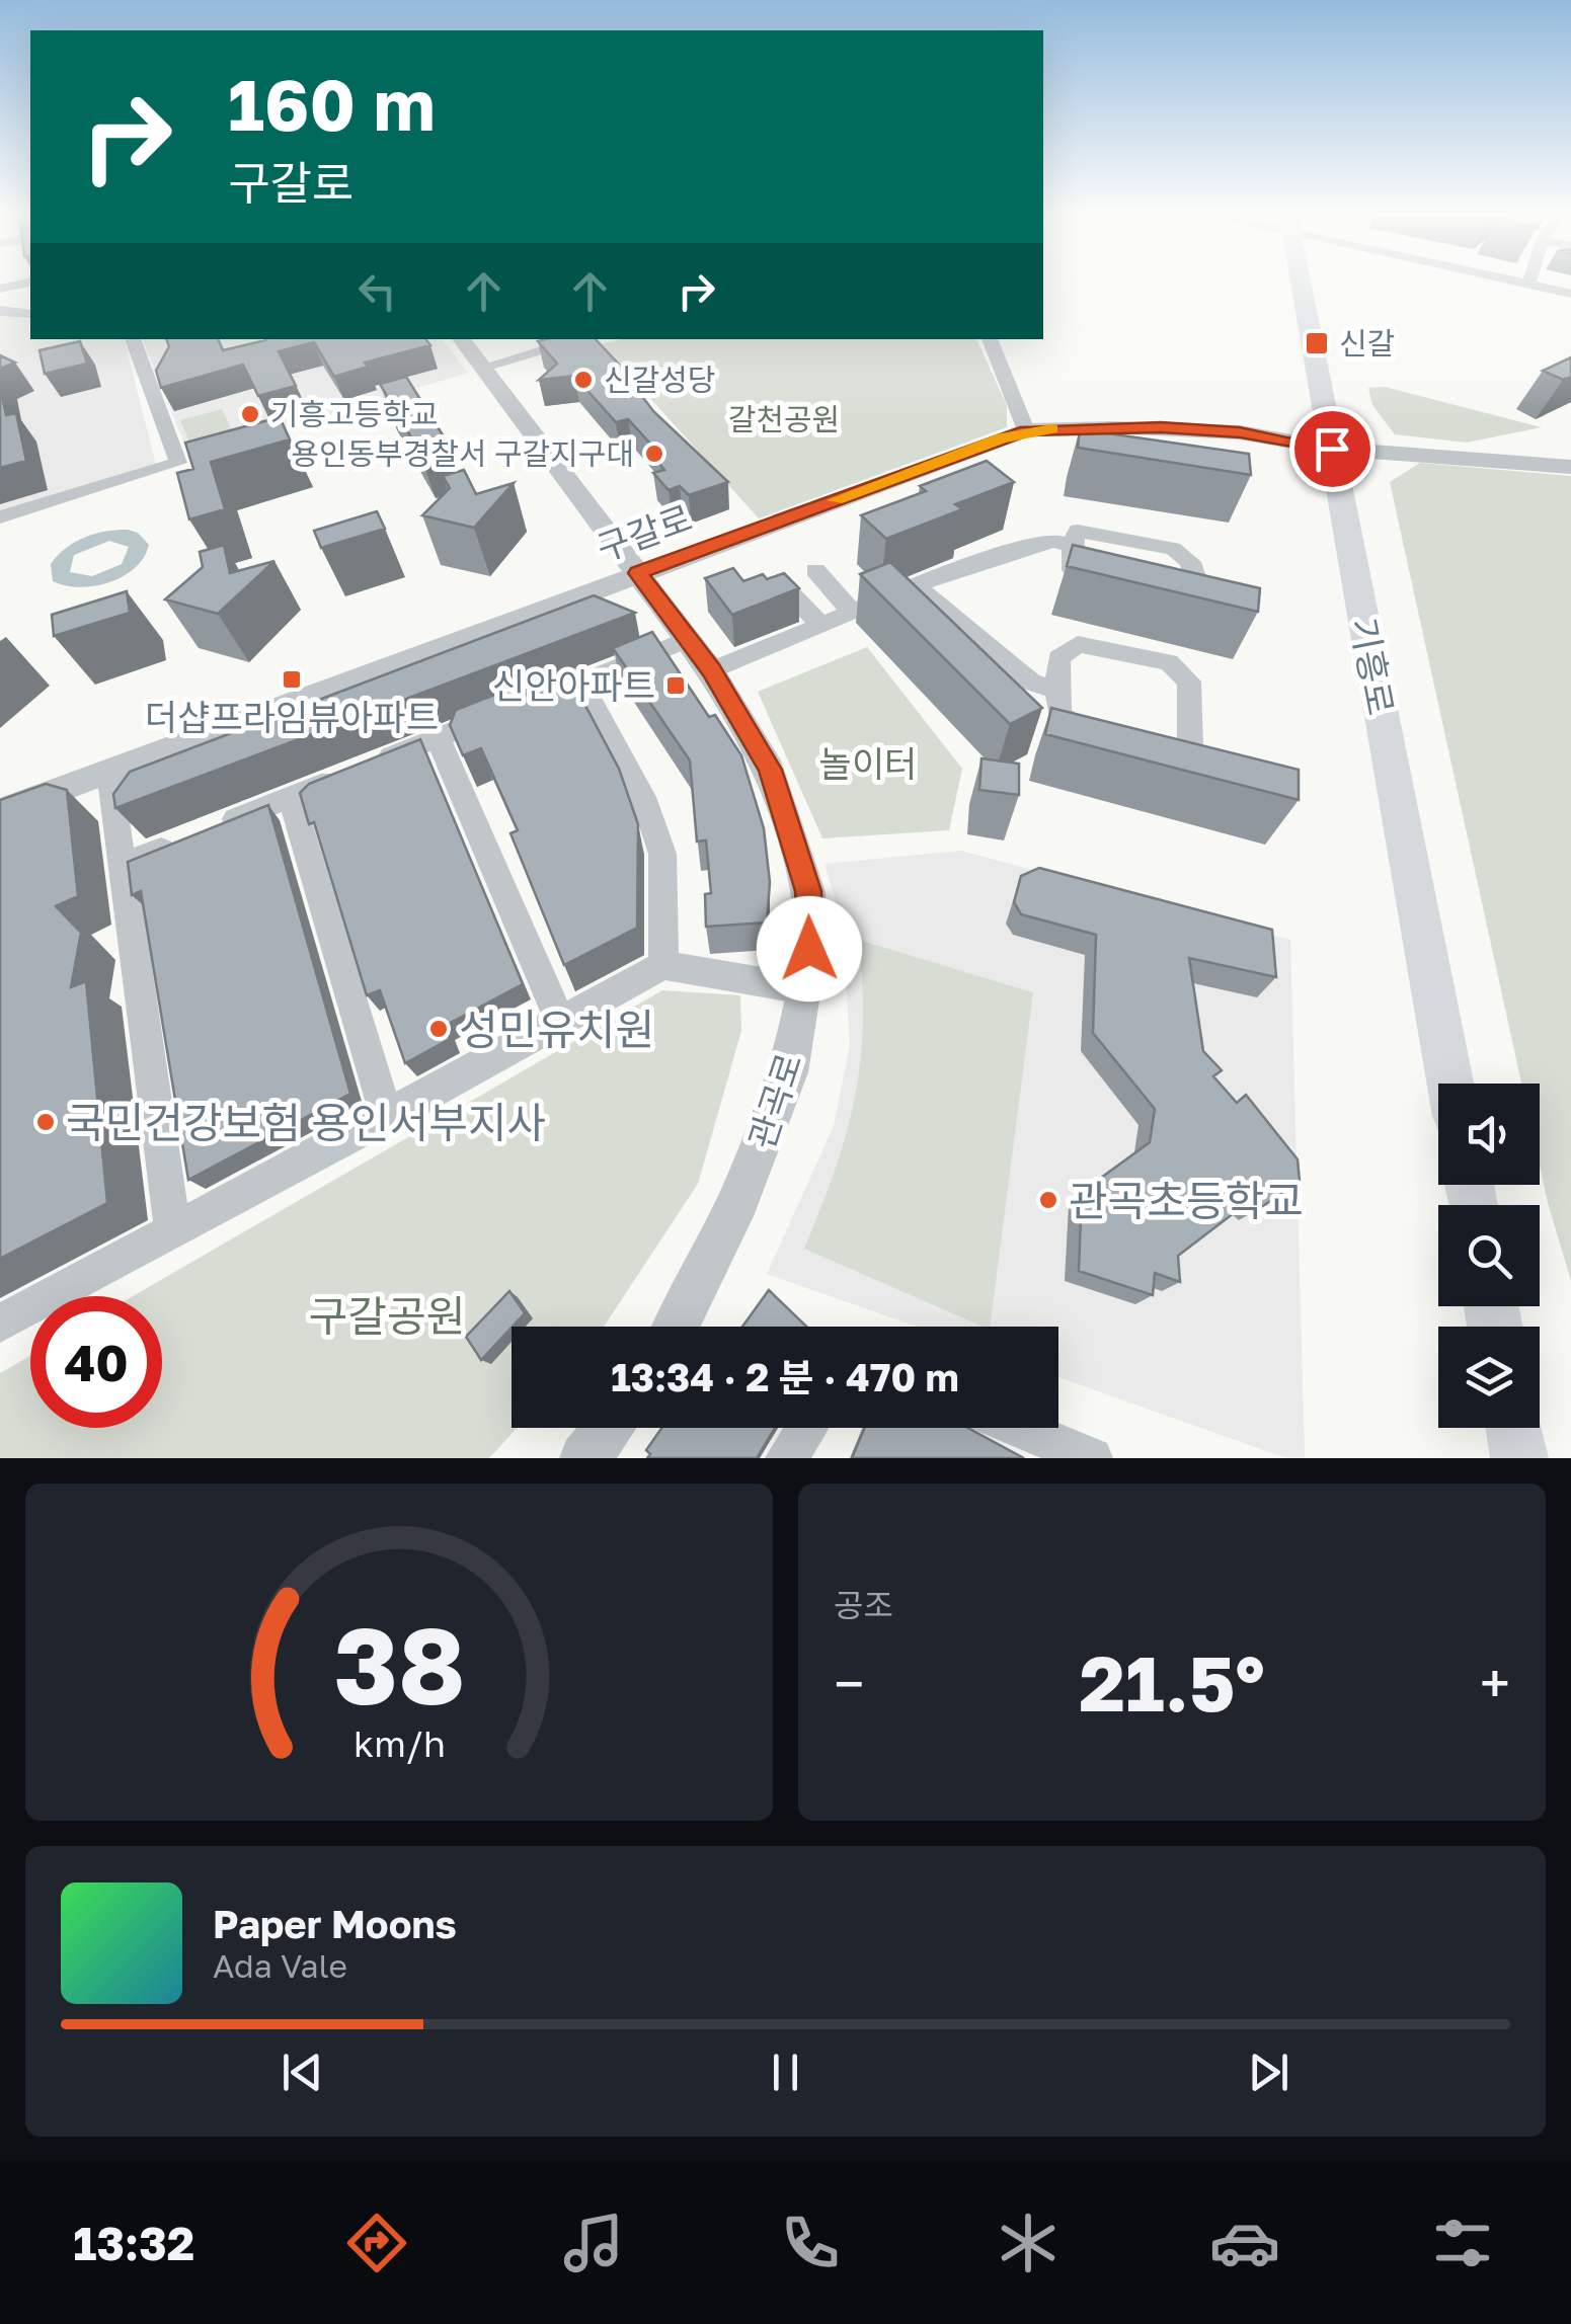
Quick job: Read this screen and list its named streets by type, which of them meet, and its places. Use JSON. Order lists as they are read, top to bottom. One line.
{"streets":{"main road":["기흥로"],"street":["구갈로","관곡로"]},"crossings":[["구갈로","기흥로"],["구갈로","관곡로"]],"parks":["갈천공원","놀이터","구갈공원"],"places":{"transit":["신갈","더샵프라임뷰아파트","신안아파트"],"other":["신갈성당","기흥고등학교","용인동부경찰서 구갈지구대","성민유치원","국민건강보험 용인서부지사","관곡초등학교"]},"page":{"turn":["160 m","구갈로"],"limit":"40","trip":"13:34 · 2 분 · 470 m","tile":"공조","heat":["−","21.5°","+"],"song":["Paper Moons","Ada Vale"],"tabs":"13:32","gauge":["38","km/h"]}}
